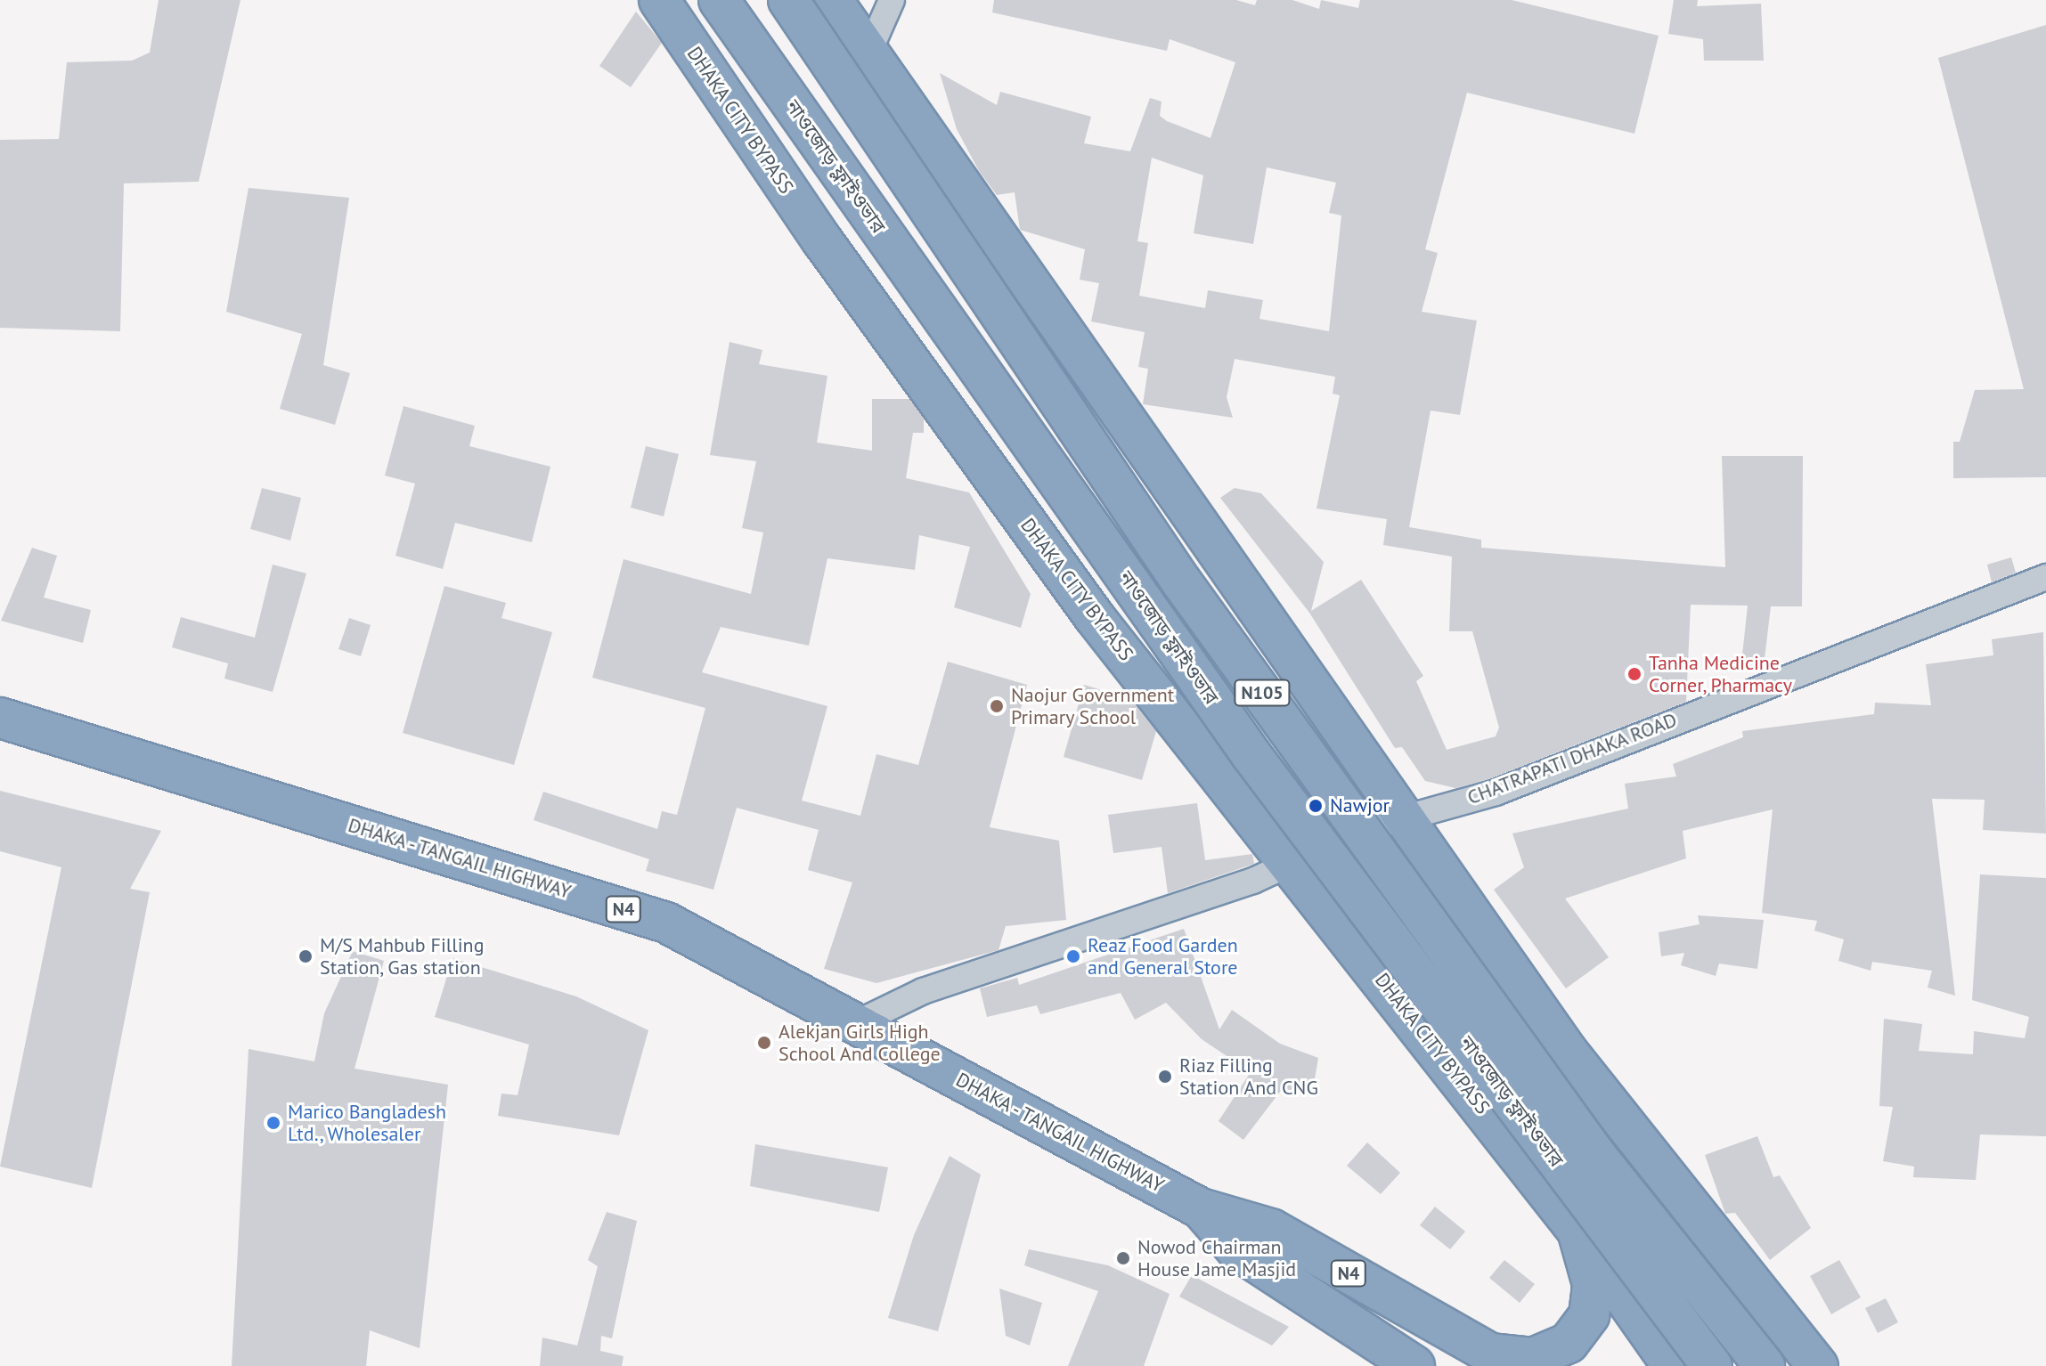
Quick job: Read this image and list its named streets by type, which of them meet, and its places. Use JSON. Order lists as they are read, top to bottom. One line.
{"streets":{"highway":["DHAKA CITY BYPASS","নাওজোড় ফ্লাইওভার","N105","DHAKA - TANGAIL HIGHWAY","N4"],"street":["CHATRAPATI DHAKA ROAD"]},"crossings":[["DHAKA CITY BYPASS","CHATRAPATI DHAKA ROAD"],["DHAKA CITY BYPASS","DHAKA - TANGAIL HIGHWAY"],["CHATRAPATI DHAKA ROAD","DHAKA - TANGAIL HIGHWAY"]],"places":["Tanha Medicine Corner, Pharmacy","Naojur Government Primary School","Nawjor","M/S Mahbub Filling Station, Gas station","Reaz Food Garden and General Store","Alekjan Girls High School And College","Riaz Filling Station And CNG","Marico Bangladesh Ltd., Wholesaler","Nowod Chairman House Jame Masjid"]}
